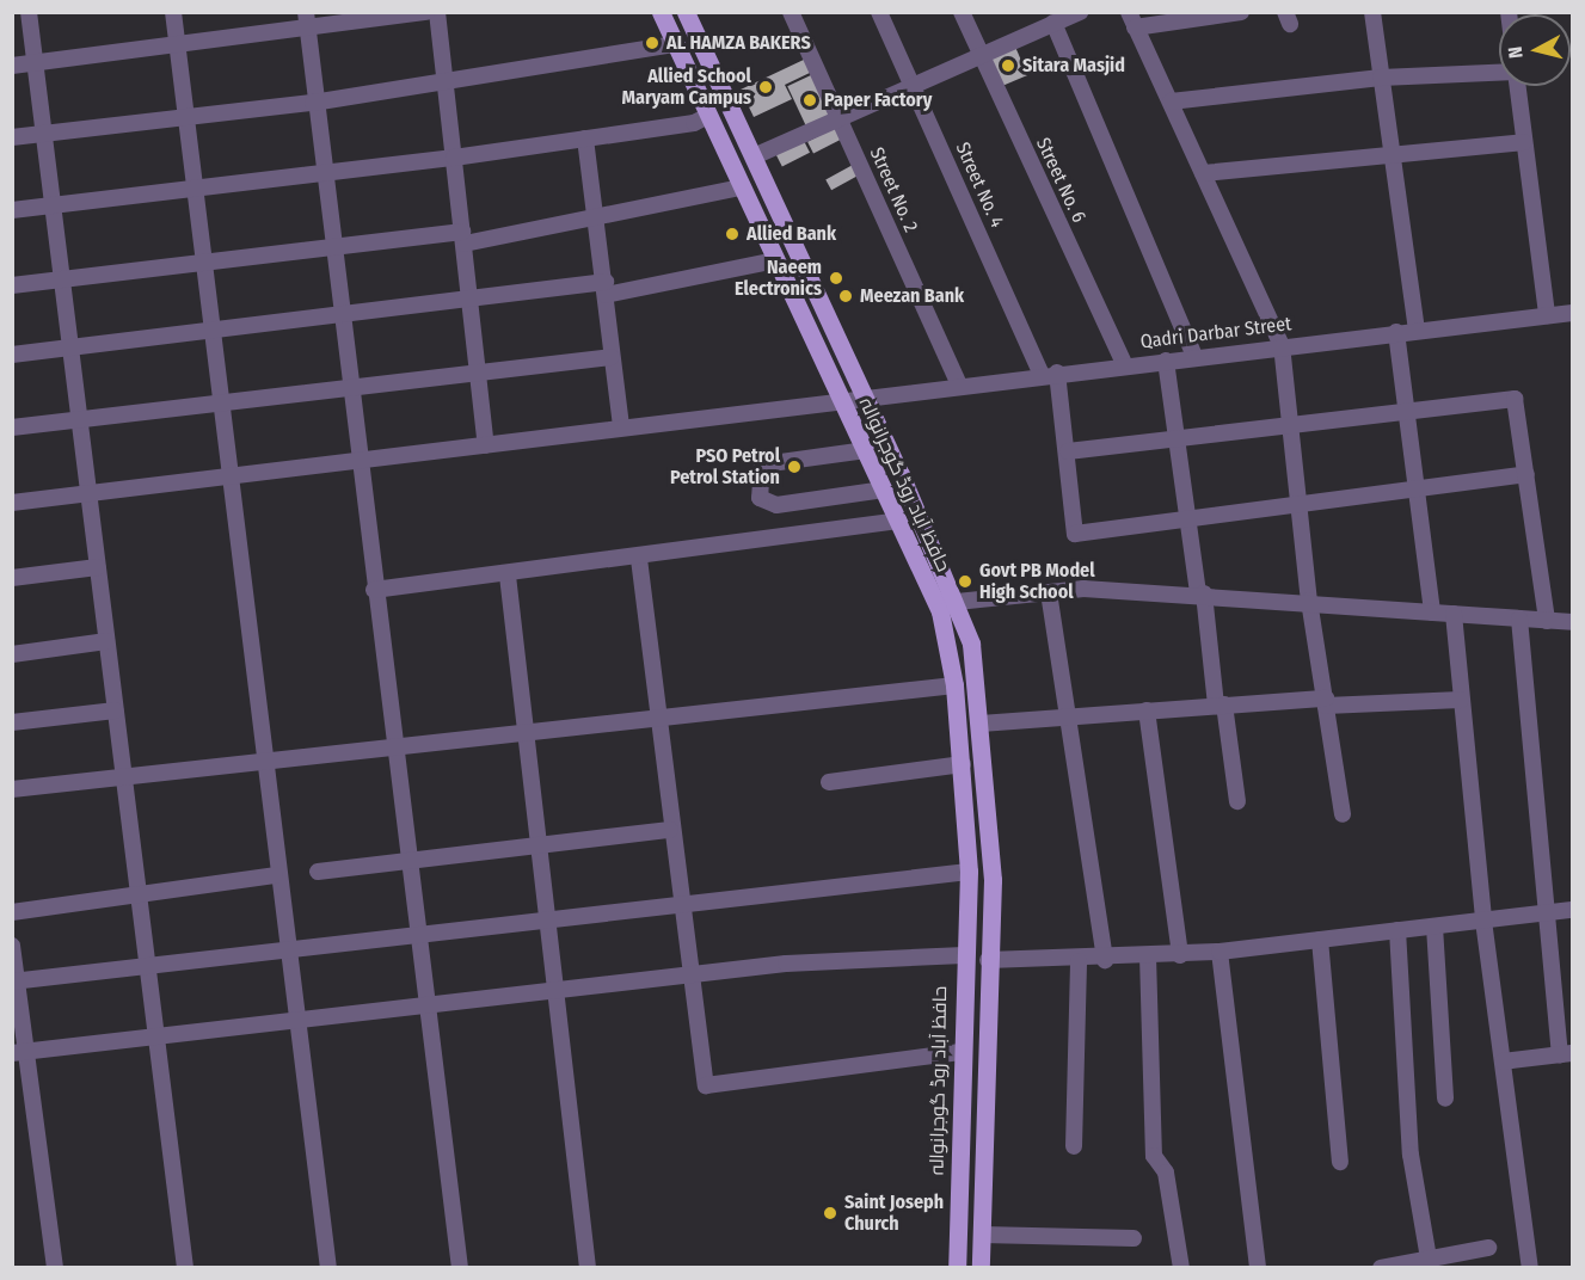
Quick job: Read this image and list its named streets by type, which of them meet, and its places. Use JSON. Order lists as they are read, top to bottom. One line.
{"streets":{"main road":["حافظ آباد روڈ گوجرانوالہ"],"street":["Street No. 6","Street No. 4","Street No. 2","Qadri Darbar Street"]},"crossings":[["Street No. 6","Qadri Darbar Street"],["Street No. 4","Qadri Darbar Street"],["Street No. 2","Qadri Darbar Street"],["Qadri Darbar Street","حافظ آباد روڈ گوجرانوالہ"]],"places":["AL HAMZA BAKERS","Sitara Masjid","Allied School Maryam Campus","Paper Factory","Allied Bank","Naeem Electronics","Meezan Bank","PSO Petrol Petrol Station","Govt PB Model High School","Saint Joseph Church"],"north":"left"}
